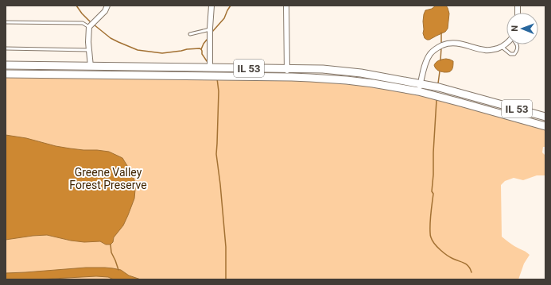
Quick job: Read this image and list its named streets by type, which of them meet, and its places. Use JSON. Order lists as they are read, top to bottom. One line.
{"streets":{"main road":["IL 53"]},"parks":["Greene Valley Forest Preserve"],"north":"left"}
